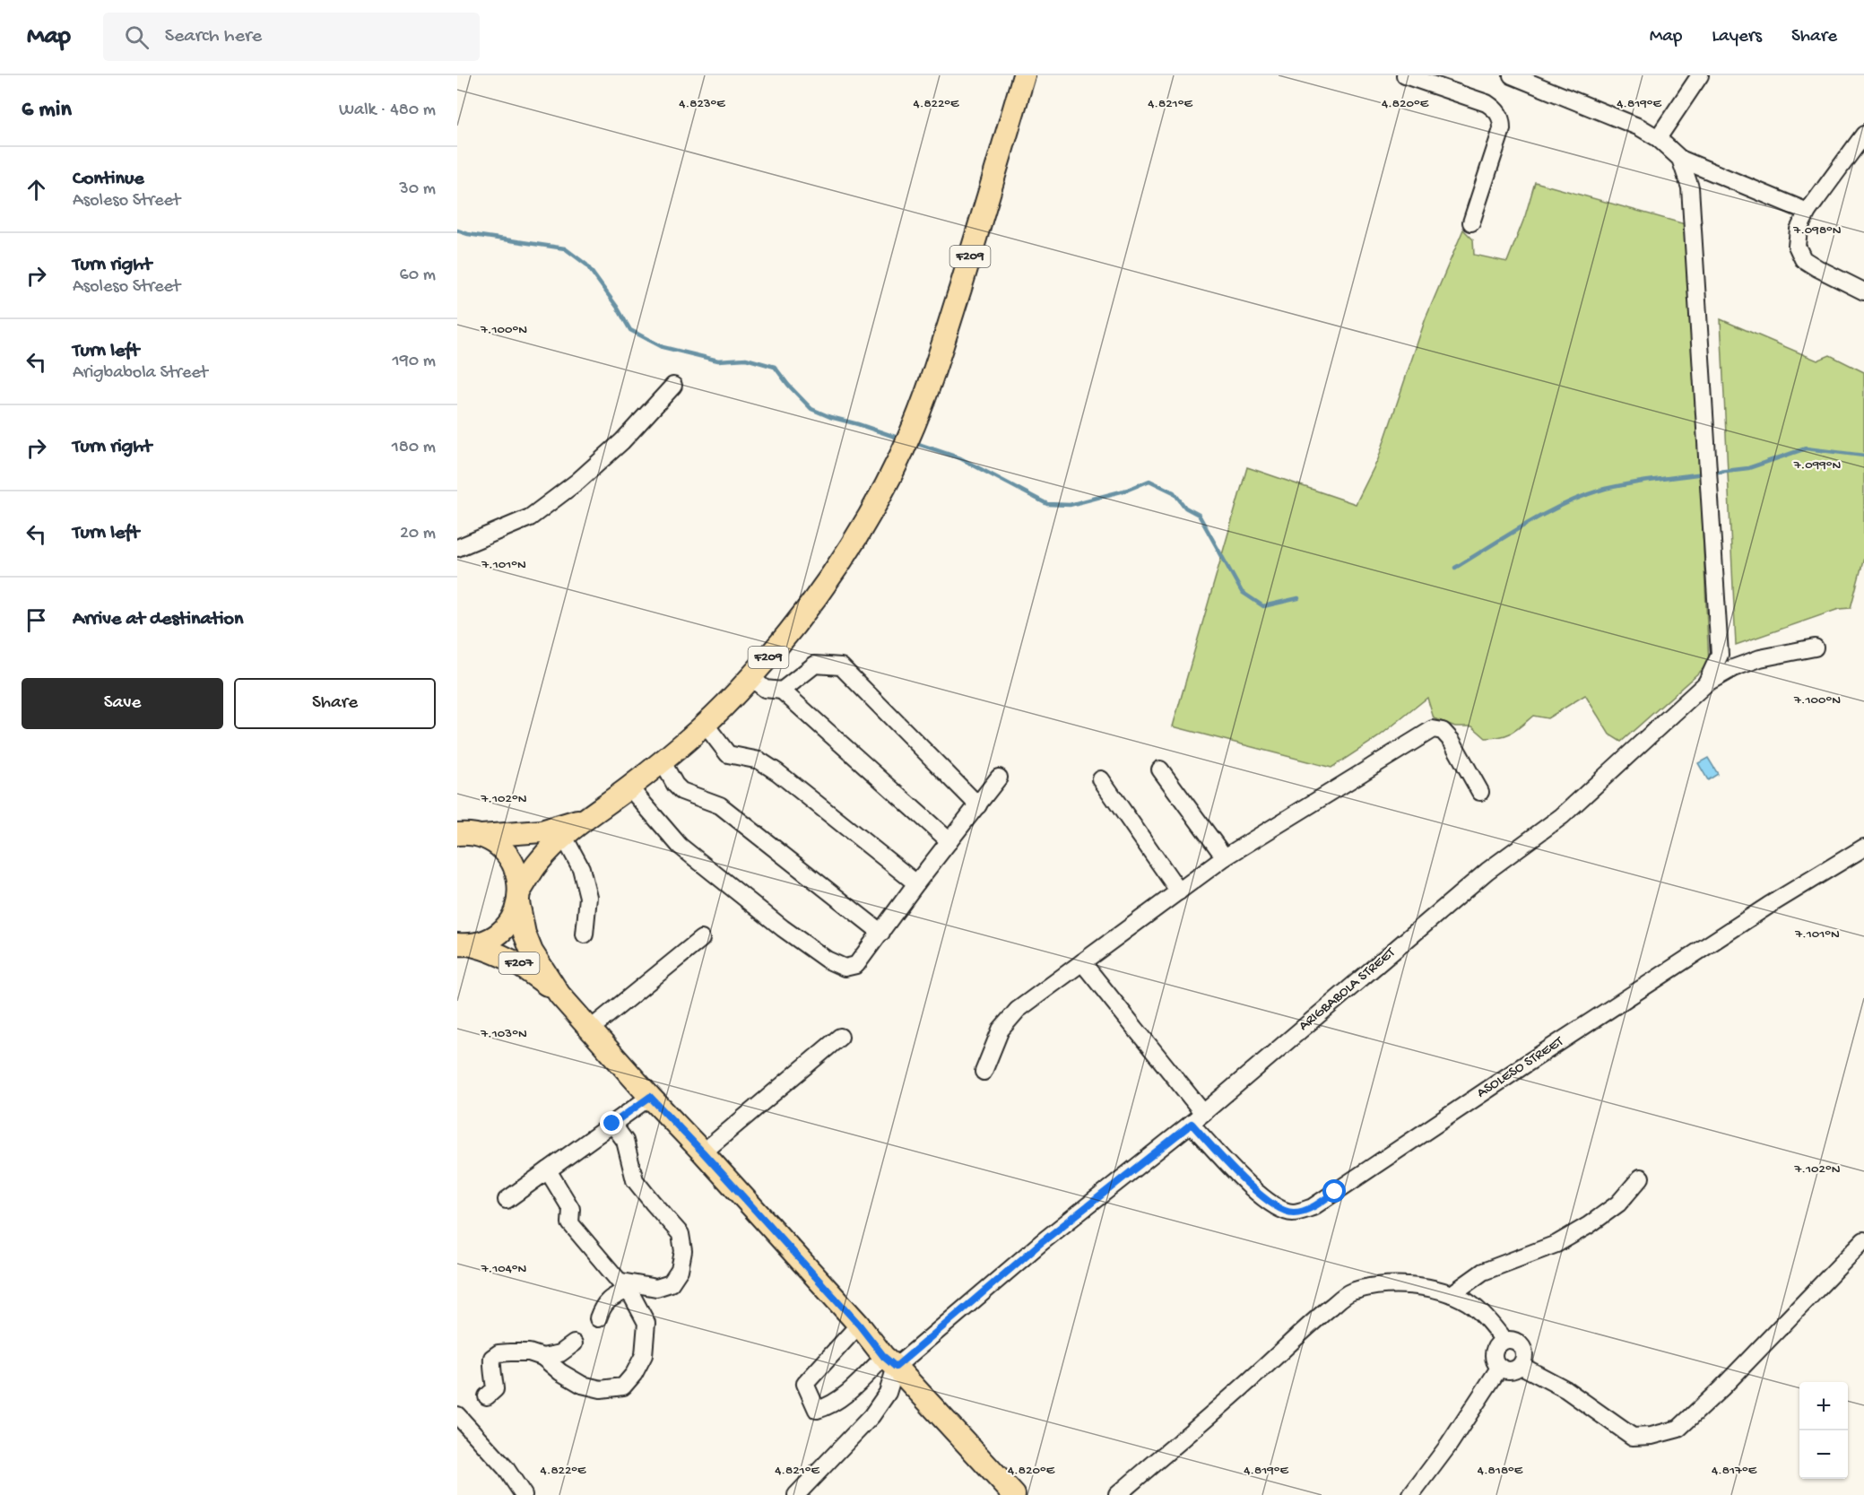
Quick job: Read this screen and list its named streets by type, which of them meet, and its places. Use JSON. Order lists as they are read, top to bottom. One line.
{"streets":{"main road":["F209","F207"],"street":["ARIGBABOLA STREET","ASOLESO STREET"]},"crossings":[["F209","F207"],["F207","ARIGBABOLA STREET"],["ARIGBABOLA STREET","ASOLESO STREET"]],"page":{"header":"Map","search":"Search here","nav":["Map","Layers","Share"],"heading":["6 min","Walk · 480 m"],"list":[["Continue","Asoleso Street","30 m"],["Turn right","Asoleso Street","60 m"],["Turn left","Arigbabola Street","190 m"],["Turn right","180 m"],["Turn left","20 m"],"Arrive at destination"],"buttons":["Save","Share"],"map_buttons":["+","−"]},"coordinates":["4.823°E","4.822°E","4.821°E","4.820°E","4.819°E","7.098°N","7.100°N","7.099°N","7.101°N","7.102°N","7.103°N","7.104°N","4.818°E","4.817°E"]}
